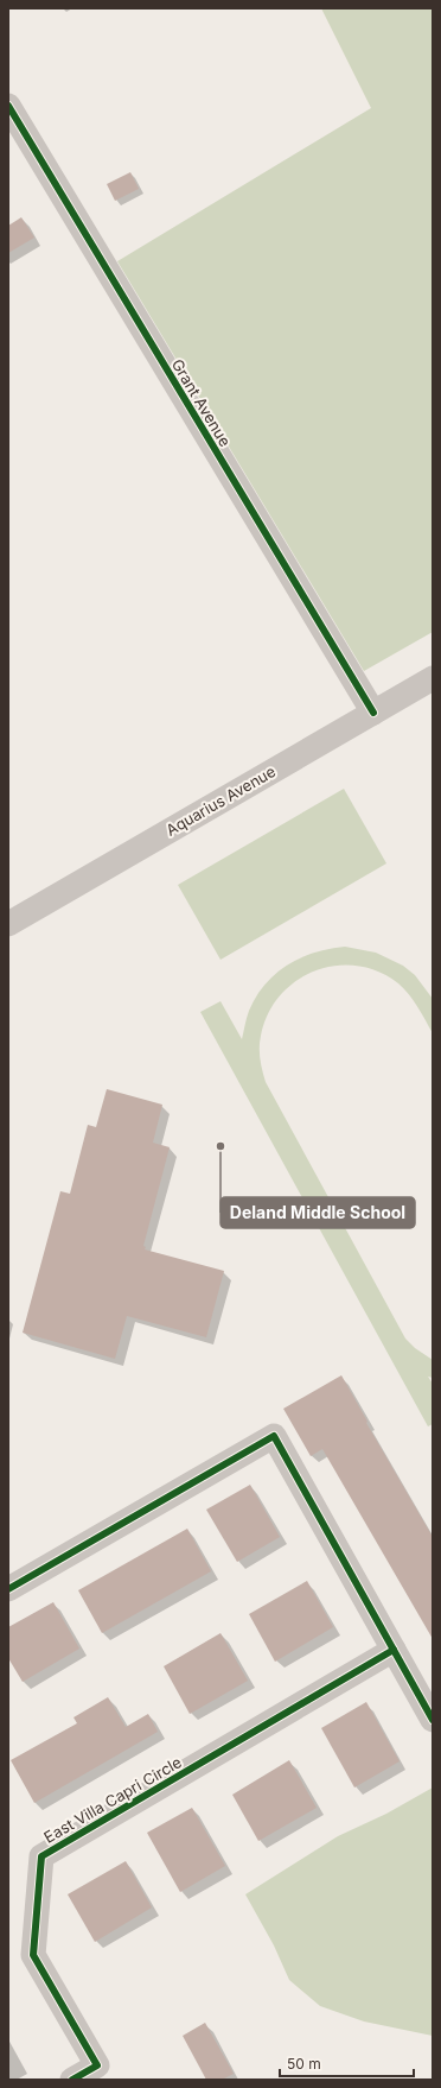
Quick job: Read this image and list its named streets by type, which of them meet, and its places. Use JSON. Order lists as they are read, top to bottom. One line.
{"streets":{"street":["Grant Avenue","Aquarius Avenue","East Villa Capri Circle"]},"crossings":[["Grant Avenue","Aquarius Avenue"]],"places":["Deland Middle School"],"scale_bar":"50 m"}
